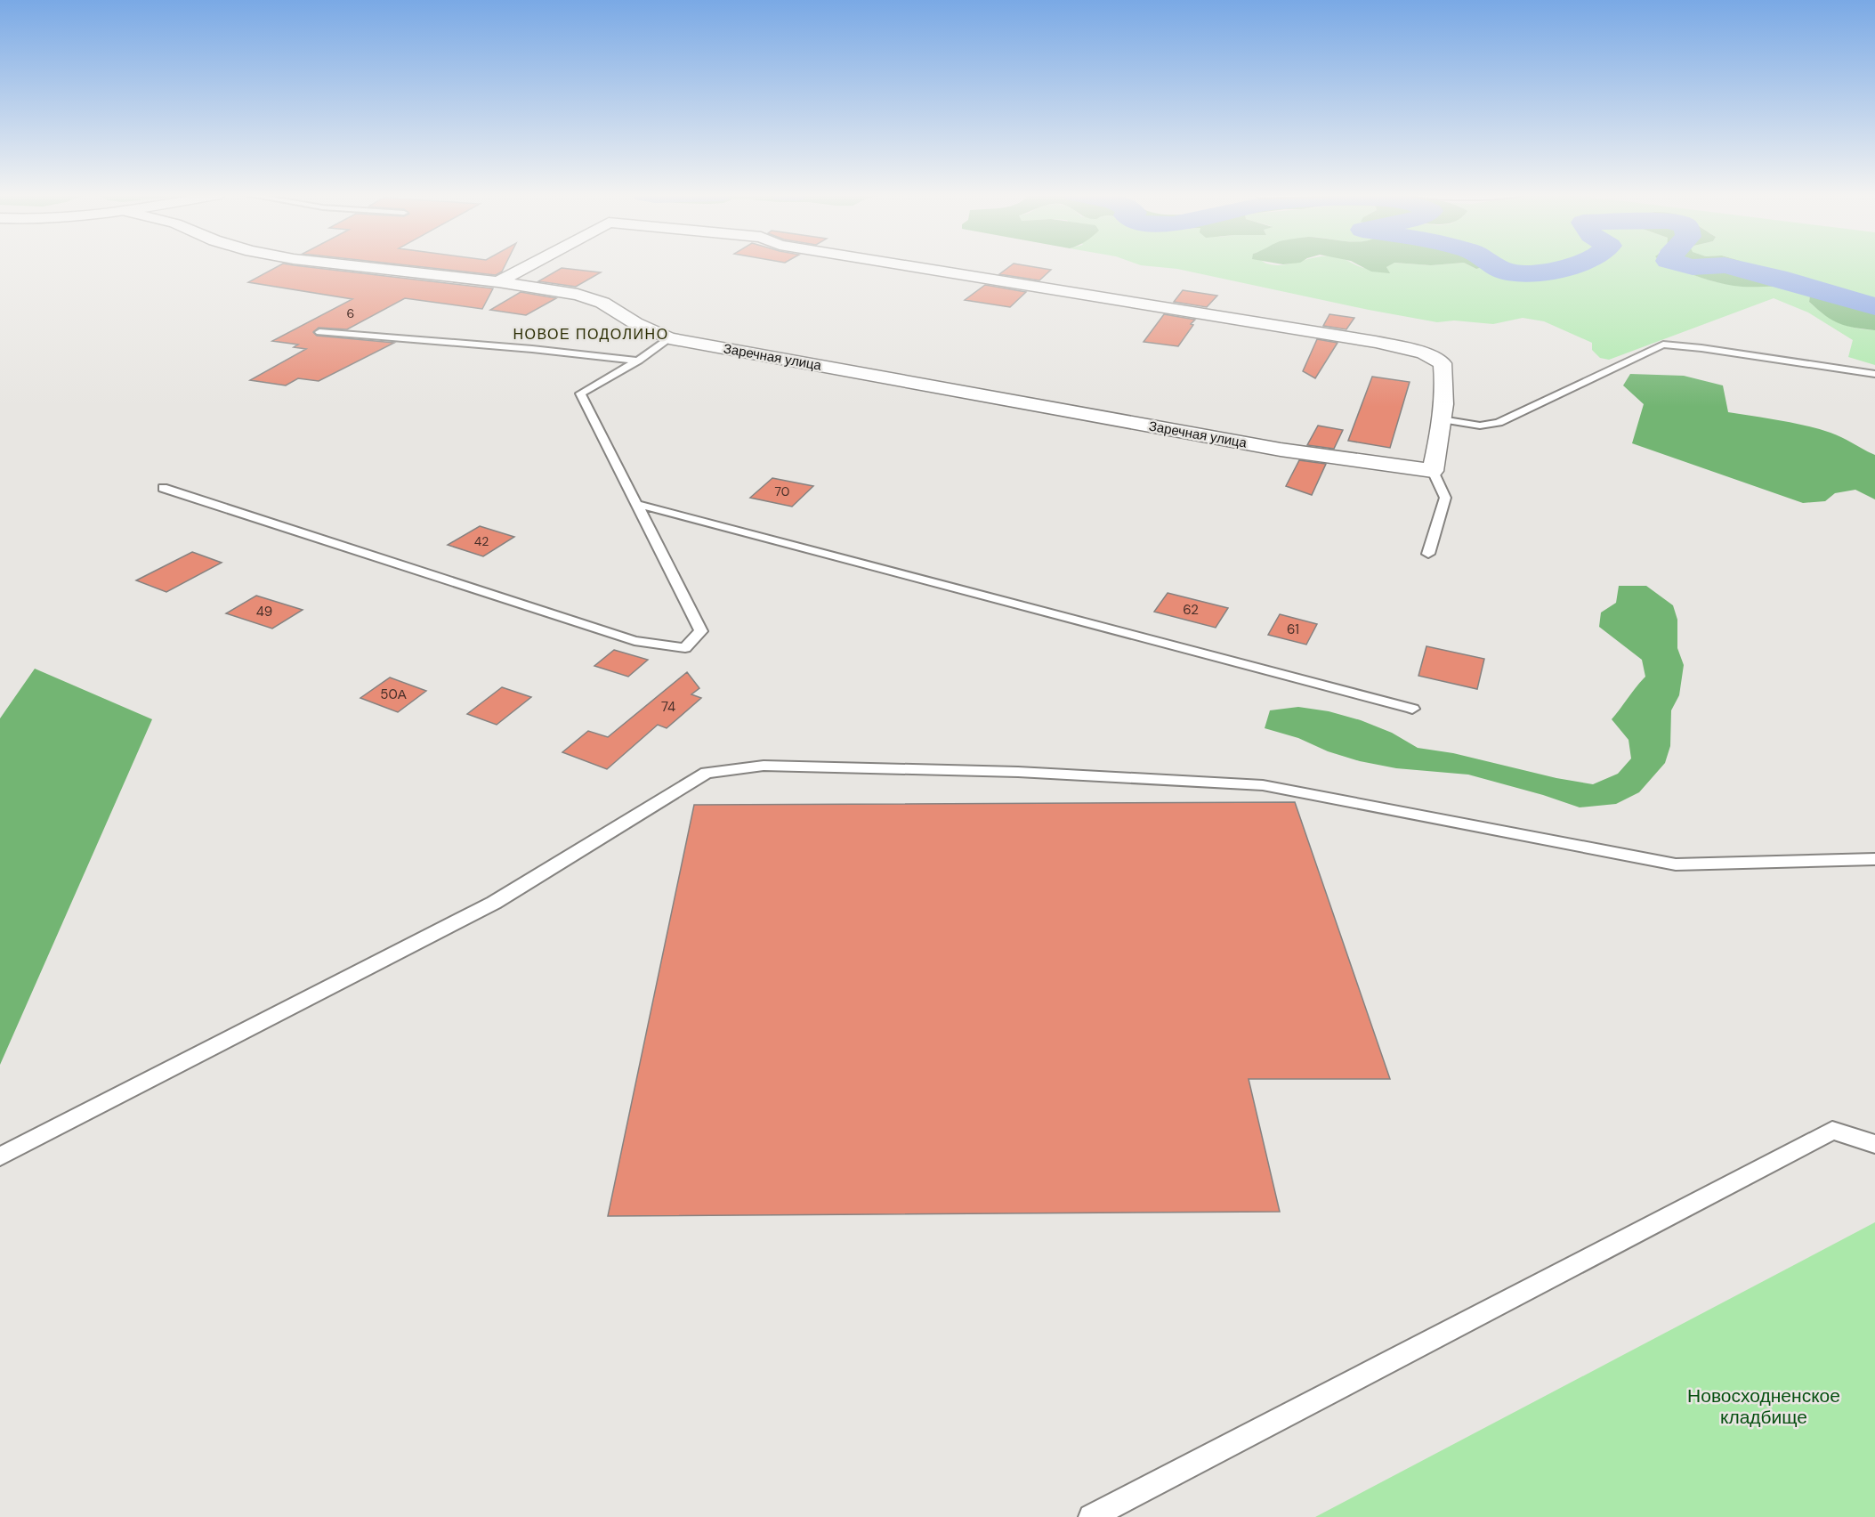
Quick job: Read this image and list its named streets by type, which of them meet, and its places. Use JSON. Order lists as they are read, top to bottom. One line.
{"streets":{"street":["Заречная улица"]},"districts":["НОВОЕ ПОДОЛИНО"],"parks":["Новосходненское кладбище"],"house_numbers":["6","70","42","62","49","61","50А","74"]}
